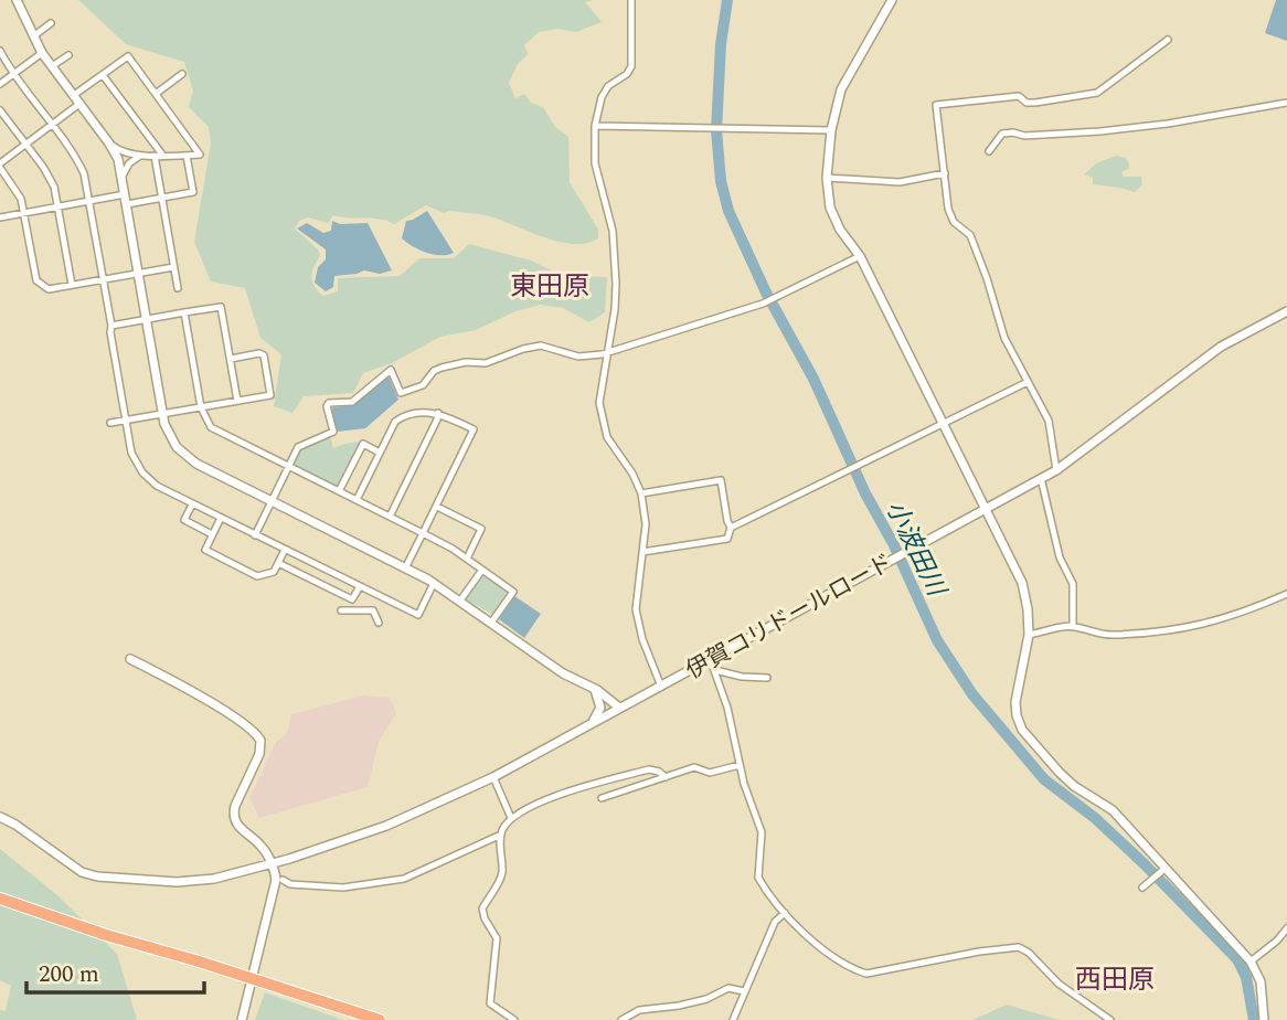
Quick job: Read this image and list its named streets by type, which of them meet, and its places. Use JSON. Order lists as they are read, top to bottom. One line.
{"streets":{"street":["伊賀コリドールロード"]},"districts":["東田原","西田原"],"water":["小波田川"],"scale_bar":"200 m"}
